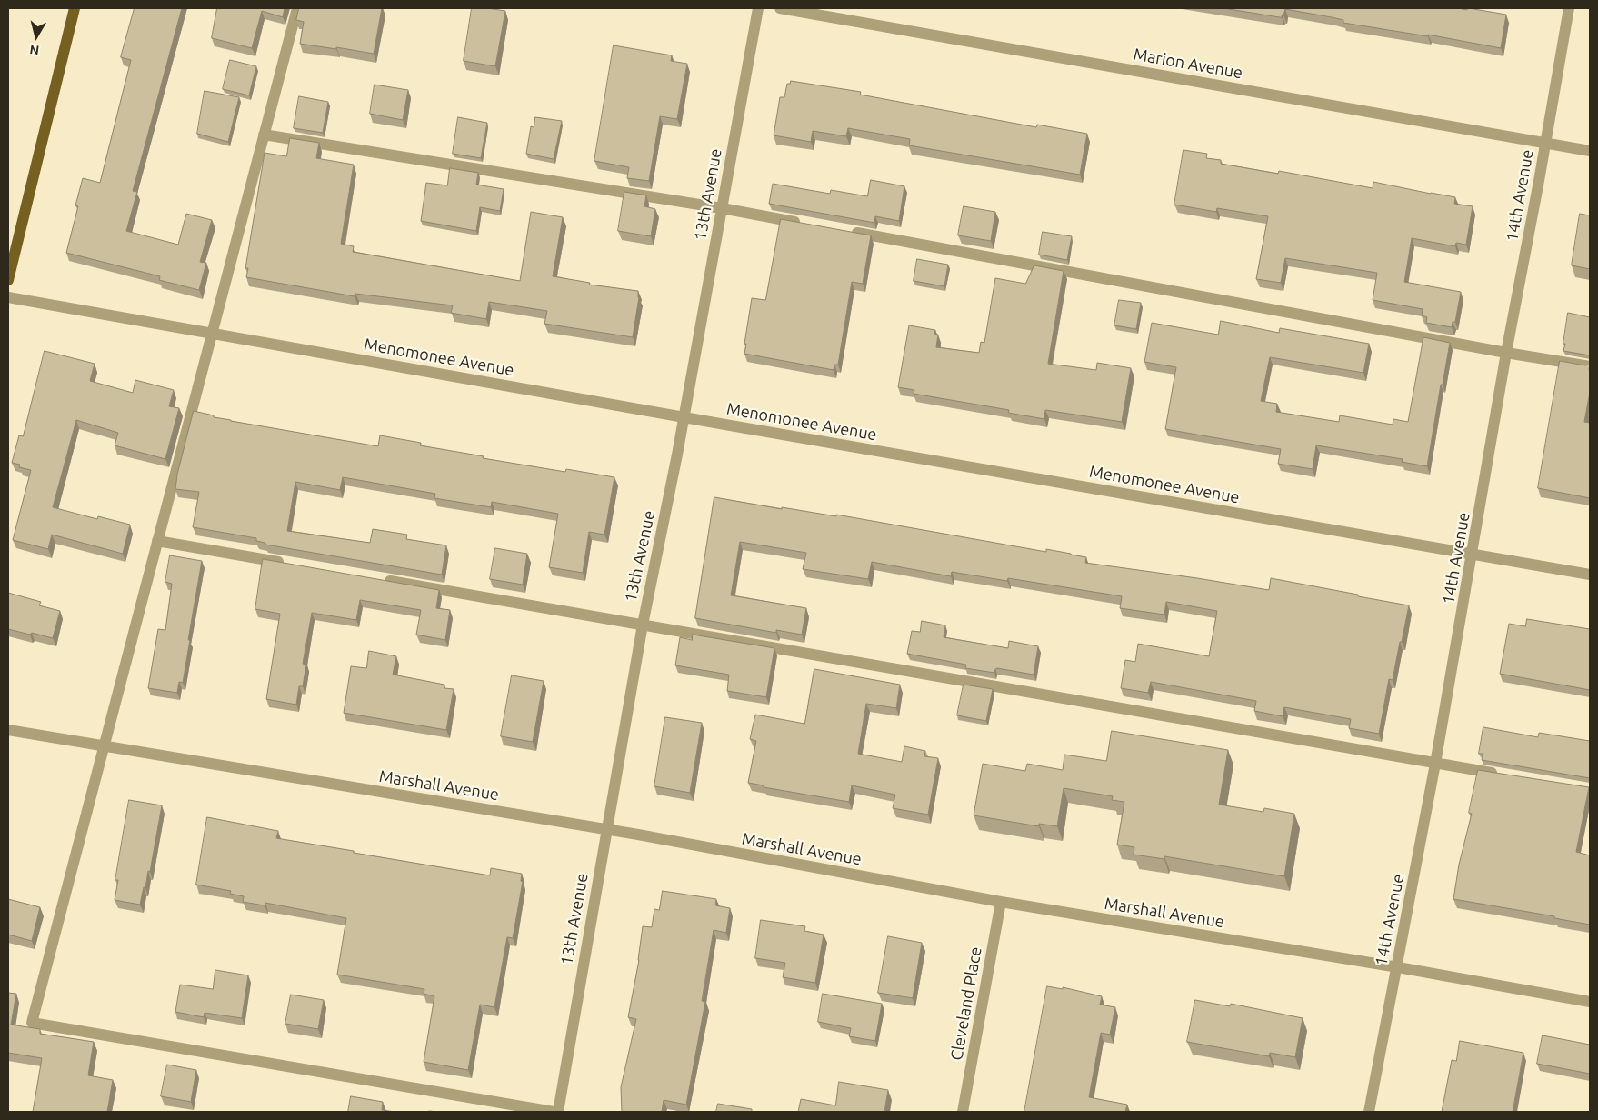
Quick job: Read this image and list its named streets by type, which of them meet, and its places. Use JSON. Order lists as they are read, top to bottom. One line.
{"streets":{"street":["Marion Avenue","13th Avenue","14th Avenue","Menomonee Avenue","Marshall Avenue","Cleveland Place"]},"crossings":[["Marion Avenue","14th Avenue"],["13th Avenue","Menomonee Avenue"],["13th Avenue","Marshall Avenue"],["14th Avenue","Menomonee Avenue"],["14th Avenue","Marshall Avenue"],["Marshall Avenue","Cleveland Place"]],"north":"bottom"}
